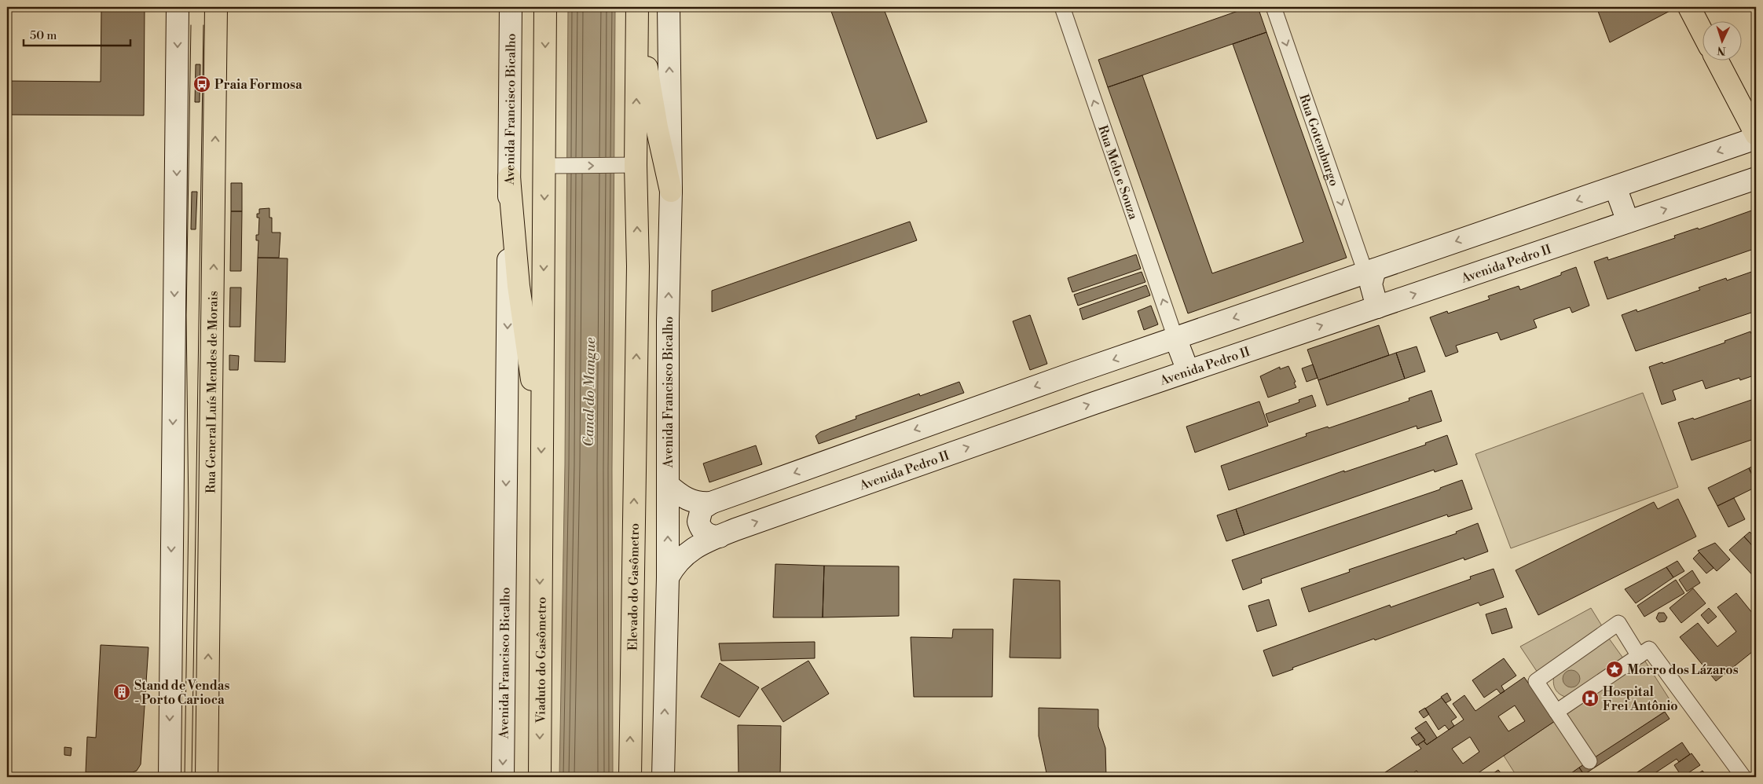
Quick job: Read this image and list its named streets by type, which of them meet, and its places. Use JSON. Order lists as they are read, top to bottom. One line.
{"streets":{"main road":["Rua General Luís Mendes de Morais","Elevado do Gasômetro","Viaduto do Gasômetro"],"street":["Avenida Francisco Bicalho","Rua Gotemburgo","Rua Melo e Souza","Avenida Pedro II"]},"crossings":[["Avenida Francisco Bicalho","Avenida Pedro II"]],"one_way":["Rua Gotemburgo","Rua Melo e Souza","Rua General Luís Mendes de Morais","Viaduto do Gasômetro"],"water":["Canal do Mangue"],"places":{"bus stop":["Praia Formosa"],"place":["Morro dos Lázaros"],"building":["Stand de Vendas - Porto Carioca"],"hospital":["Hospital Frei Antônio"]},"scale_bar":"50 m","north":"bottom"}
